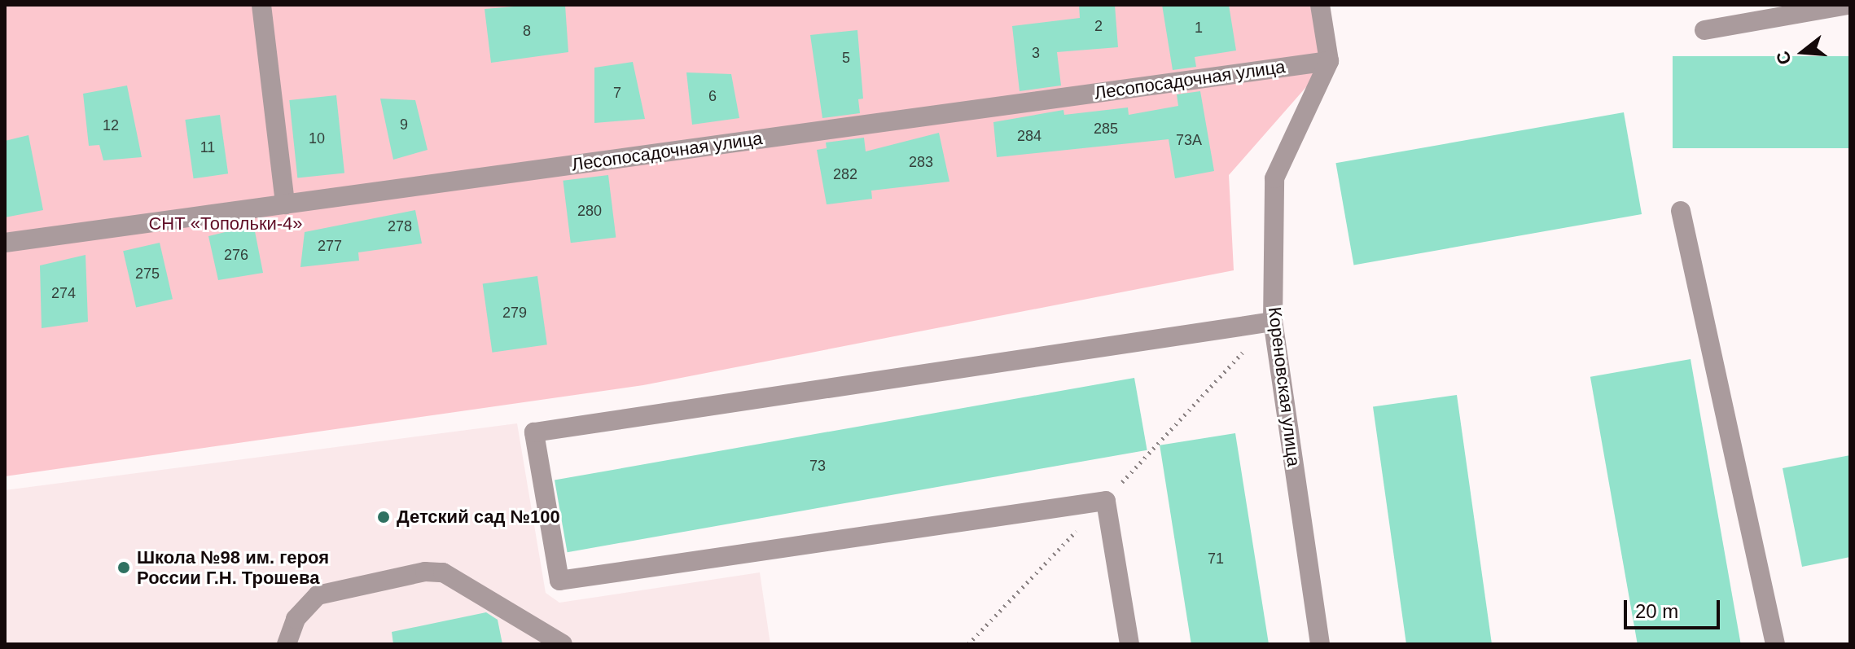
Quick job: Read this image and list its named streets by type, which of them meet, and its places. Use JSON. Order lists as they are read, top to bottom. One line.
{"streets":{"street":["Лесопосадочная улица","Кореновская улица"]},"crossings":[["Лесопосадочная улица","Кореновская улица"]],"parks":["СНТ «Топольки-4»"],"places":["Детский сад №100","Школа №98 им. героя России Г.Н. Трошева"],"house_numbers":["2","1","8","3","5","7","6","9","12","285","284","10","73А","11","283","282","280","278","277","276","275","274","279","73","71"],"scale_bar":"20 m","north":"left"}
